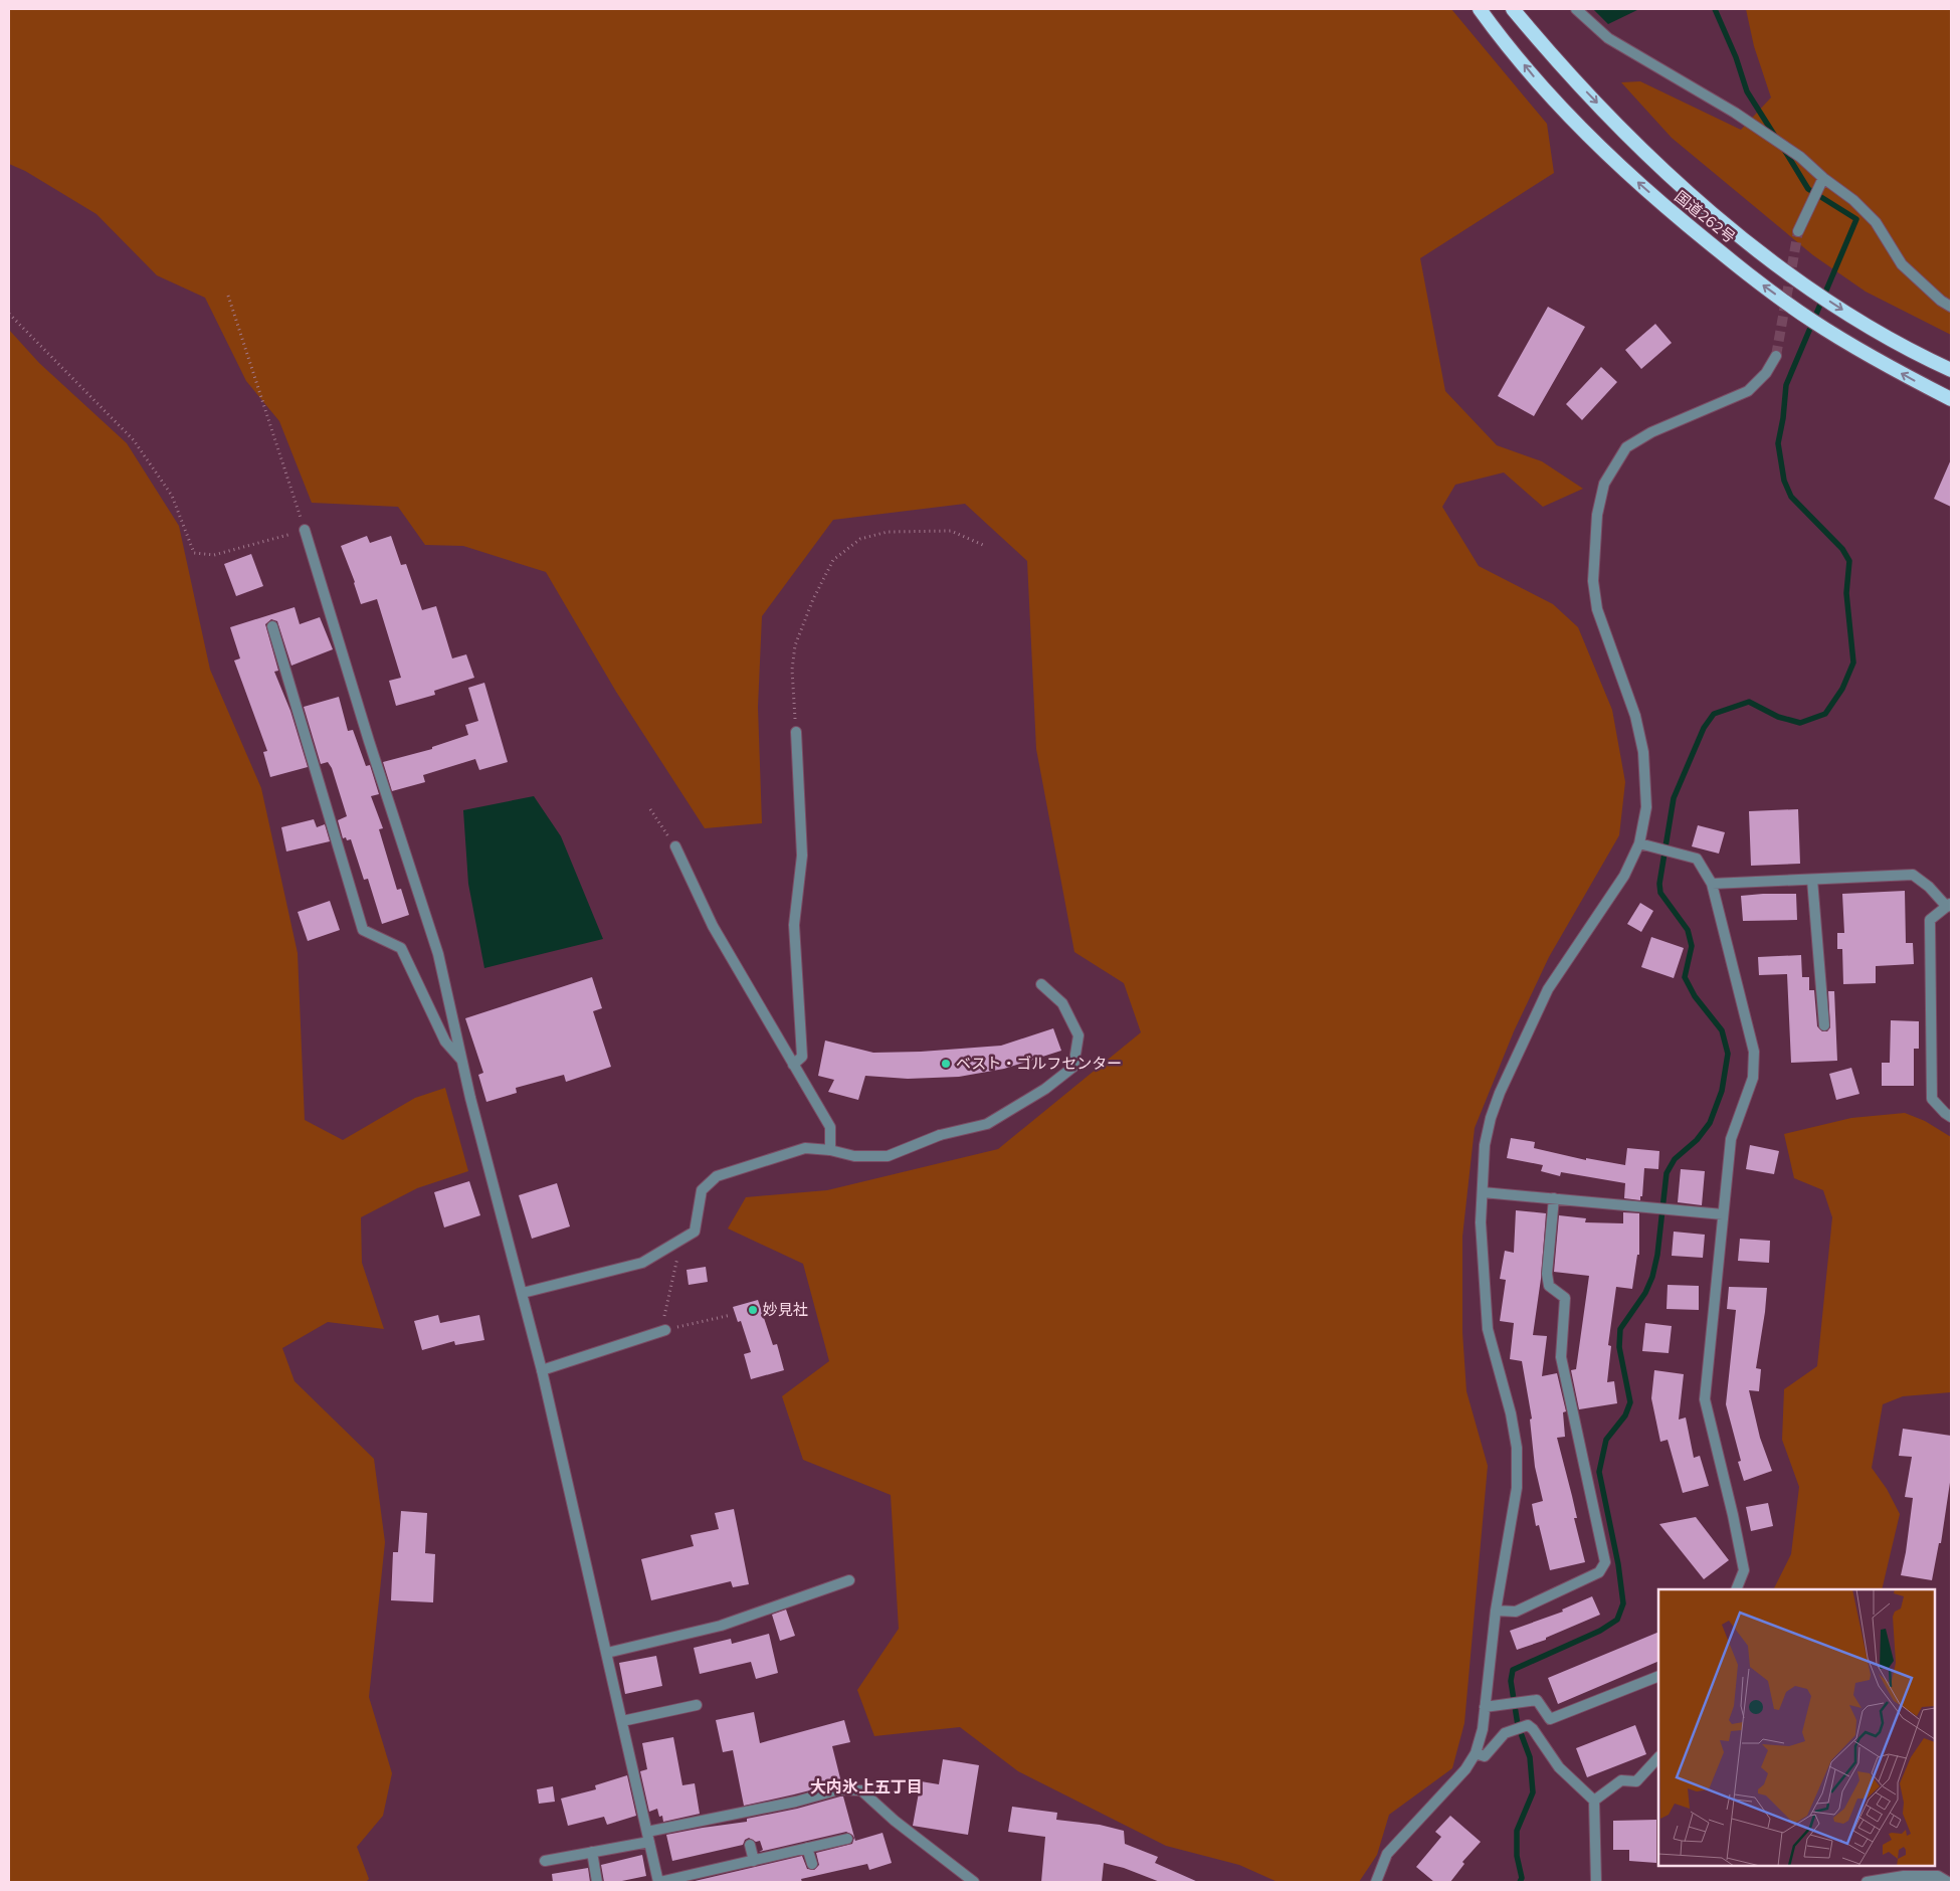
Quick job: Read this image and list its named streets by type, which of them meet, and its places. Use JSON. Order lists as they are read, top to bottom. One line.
{"streets":{"highway":["国道262号"]},"districts":["大内氷上五丁目"],"places":["ベスト・ゴルフセンター","妙見社"]}
